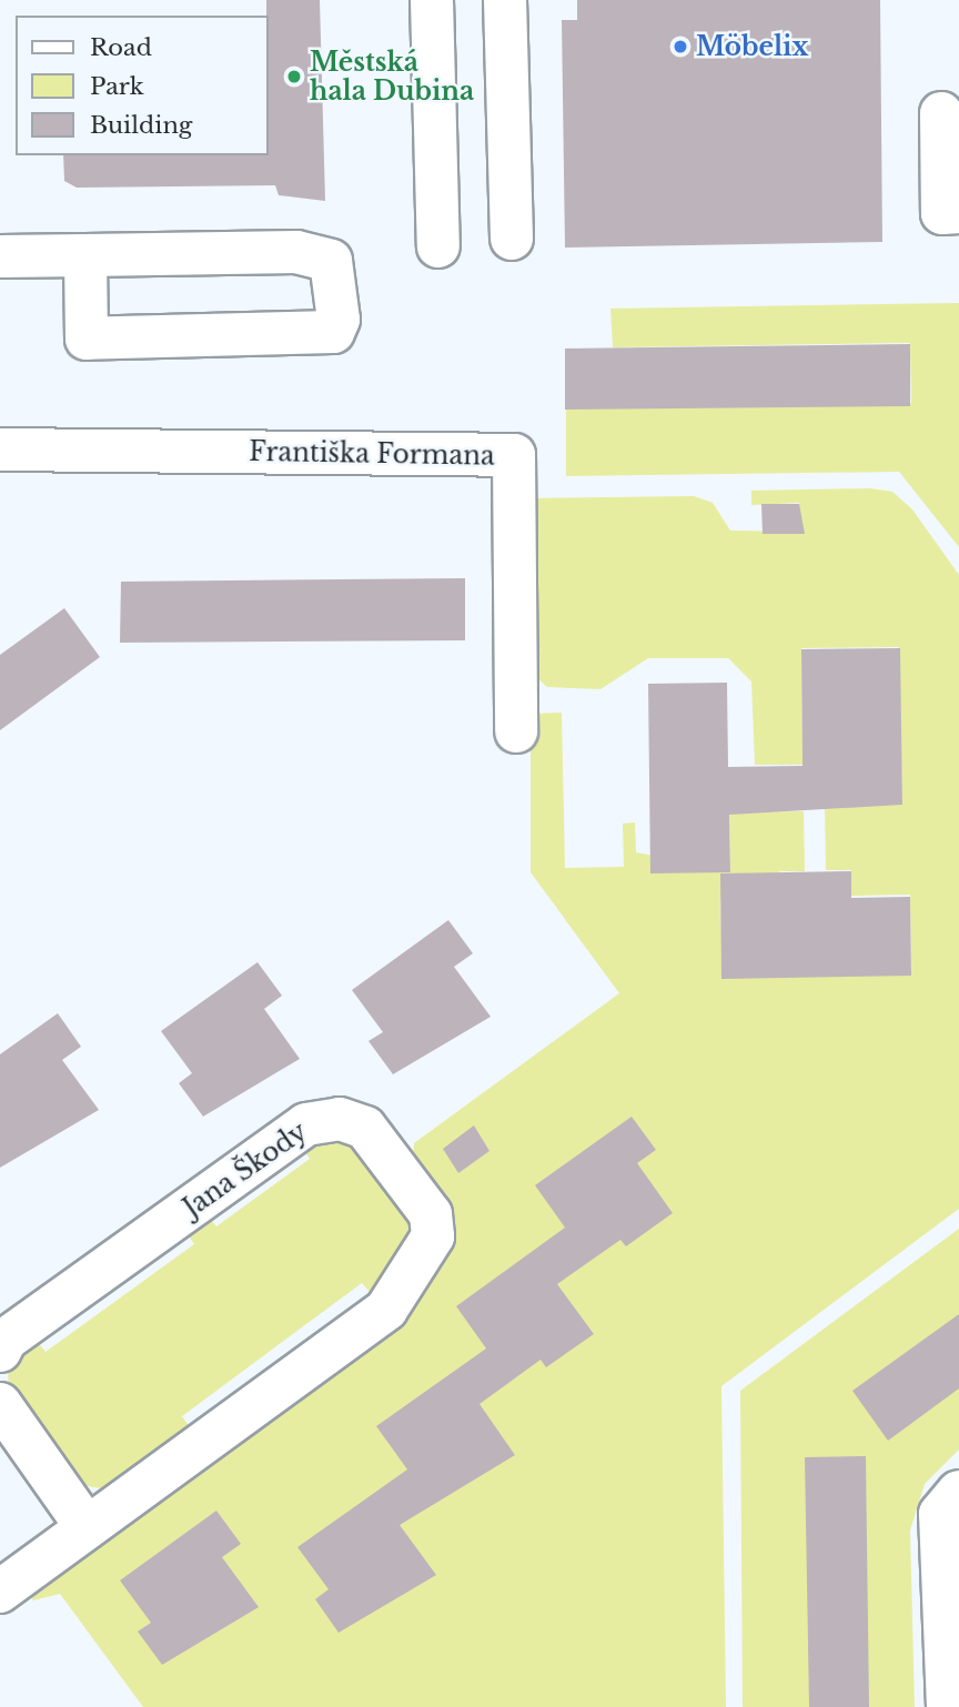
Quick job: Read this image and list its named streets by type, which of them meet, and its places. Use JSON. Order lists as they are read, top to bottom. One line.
{"streets":{"street":["Františka Formana","Jana Škody"]},"places":["Möbelix","Městská hala Dubina"],"legend":["Road","Park","Building"]}
